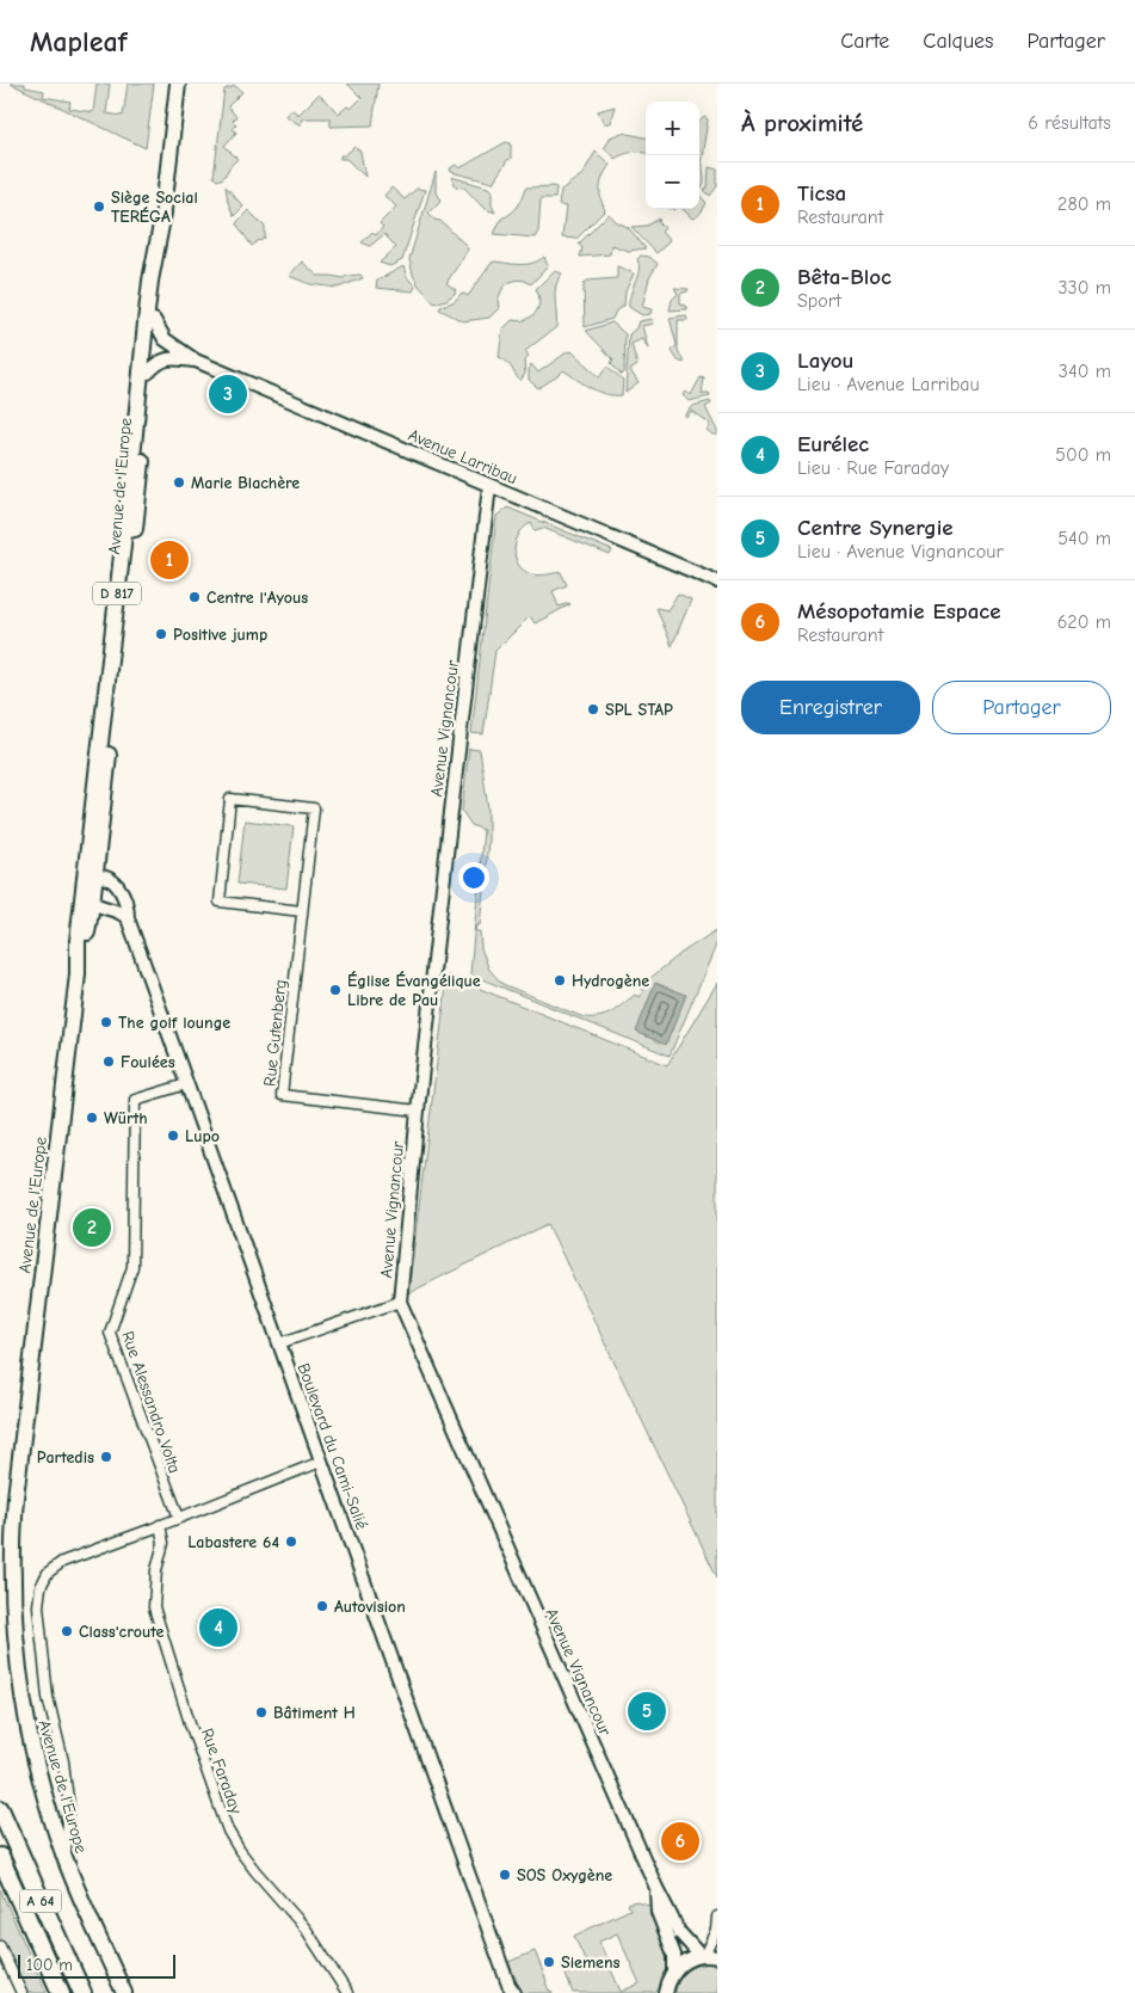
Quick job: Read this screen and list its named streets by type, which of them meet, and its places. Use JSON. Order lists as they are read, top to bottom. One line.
{"streets":{"highway":["A 64"],"main road":["Avenue de l'Europe","D 817"],"street":["Avenue Larribau","Avenue Vignancour","Rue Gutenberg","Rue Alessandro Volta","Boulevard du Cami-Salié","Rue Faraday"]},"crossings":[["Avenue Larribau","Avenue de l'Europe"],["Avenue Larribau","Avenue Vignancour"],["Avenue de l'Europe","Boulevard du Cami-Salié"],["Avenue Vignancour","Rue Gutenberg"],["Rue Alessandro Volta","Boulevard du Cami-Salié"]],"places":["Siège Social TERÉGA","Marie Blachère","Centre l'Ayous","Positive jump","SPL STAP","Hydrogène","Église Évangélique Libre de Pau","The golf lounge","Foulées","Würth","Lupo","Partedis","Labastere 64","Autovision","Class'croute","Bâtiment H","SOS Oxygène","Siemens"],"scale_bar":"100 m","page":{"header":"Mapleaf","nav":["Carte","Calques","Partager"],"heading":["À proximité","6 résultats"],"map_buttons":["+","−"],"list":[{"mark":"1","name":"Ticsa","note":"Restaurant","value":"280 m"},{"mark":"2","name":"Bêta-Bloc","note":"Sport","value":"330 m"},{"mark":"3","name":"Layou","note":"Lieu · Avenue Larribau","value":"340 m"},{"mark":"4","name":"Eurélec","note":"Lieu · Rue Faraday","value":"500 m"},{"mark":"5","name":"Centre Synergie","note":"Lieu · Avenue Vignancour","value":"540 m"},{"mark":"6","name":"Mésopotamie Espace","note":"Restaurant","value":"620 m"}],"pins":["3","1","2","4","5","6"],"buttons":["Enregistrer","Partager"],"scale":"100 m"}}
